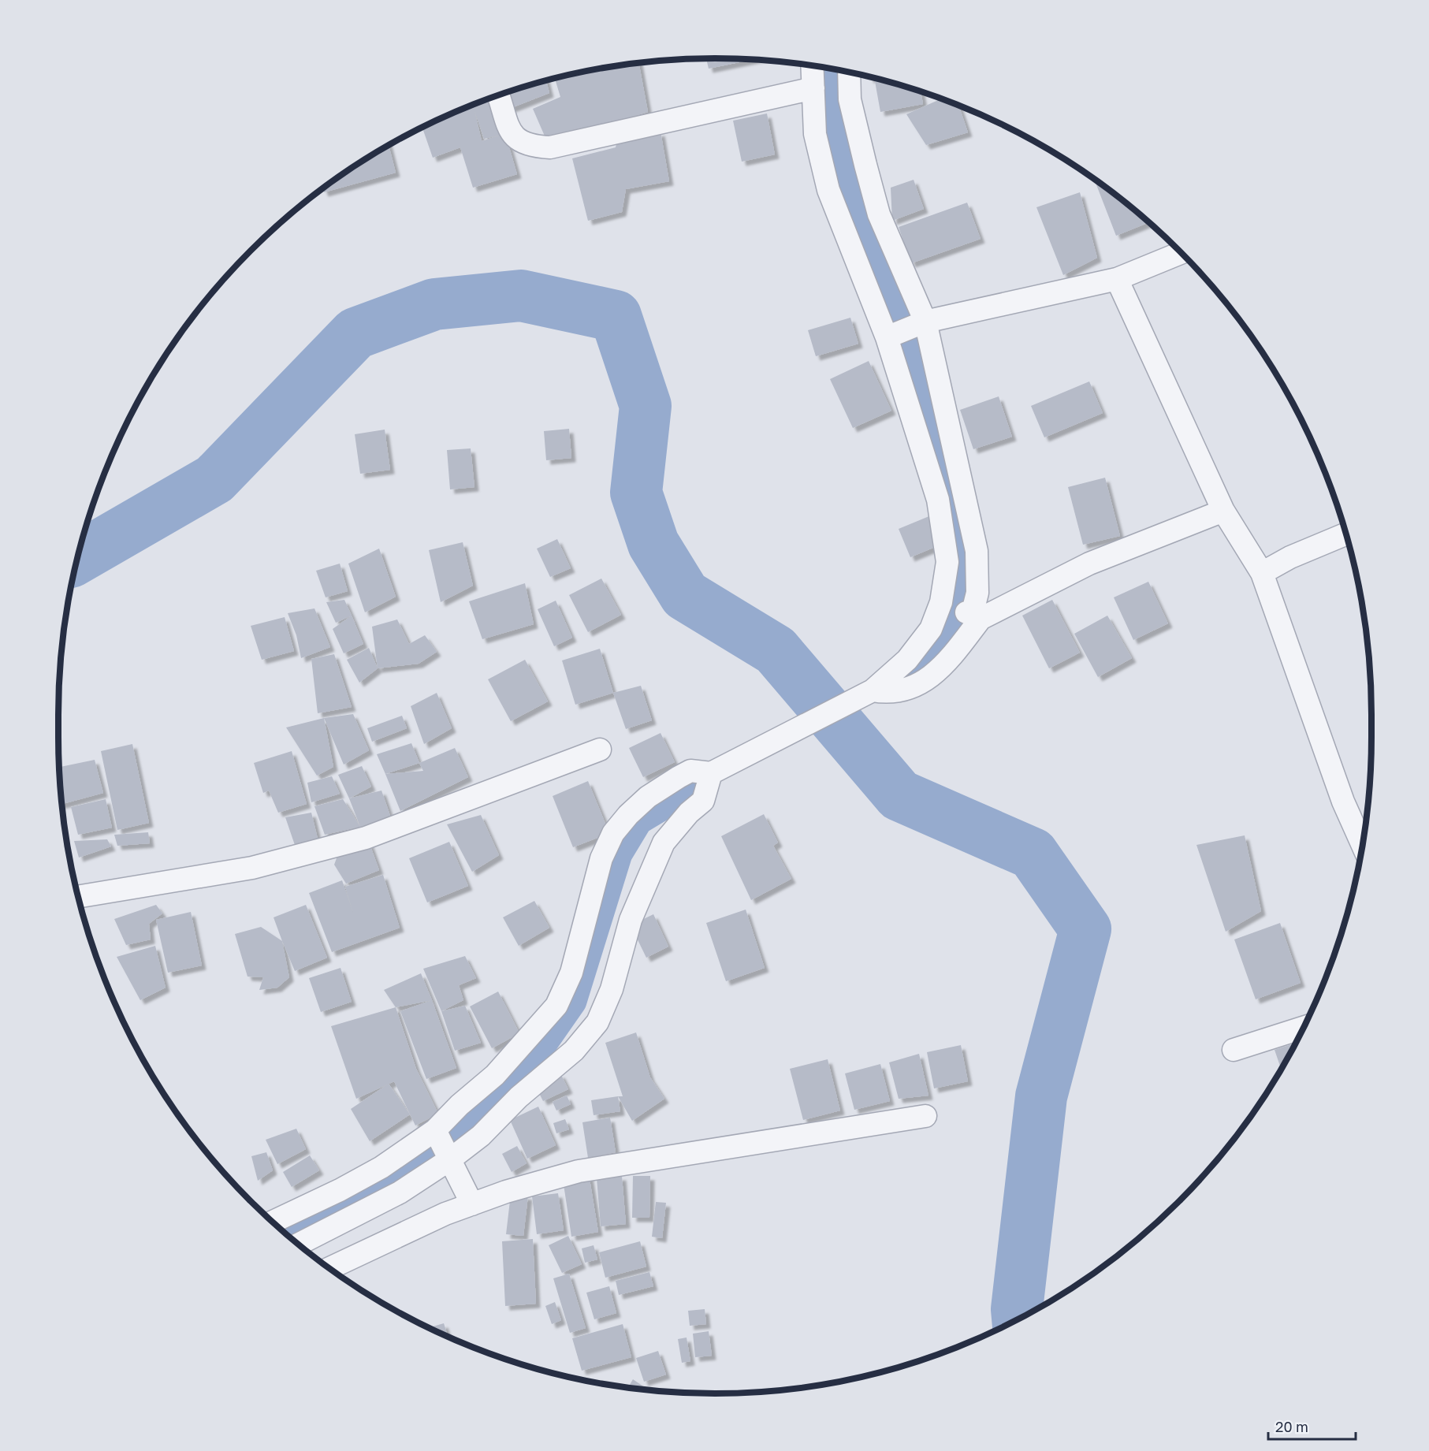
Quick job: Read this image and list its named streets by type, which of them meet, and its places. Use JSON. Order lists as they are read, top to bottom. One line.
{"scale_bar":"20 m"}
